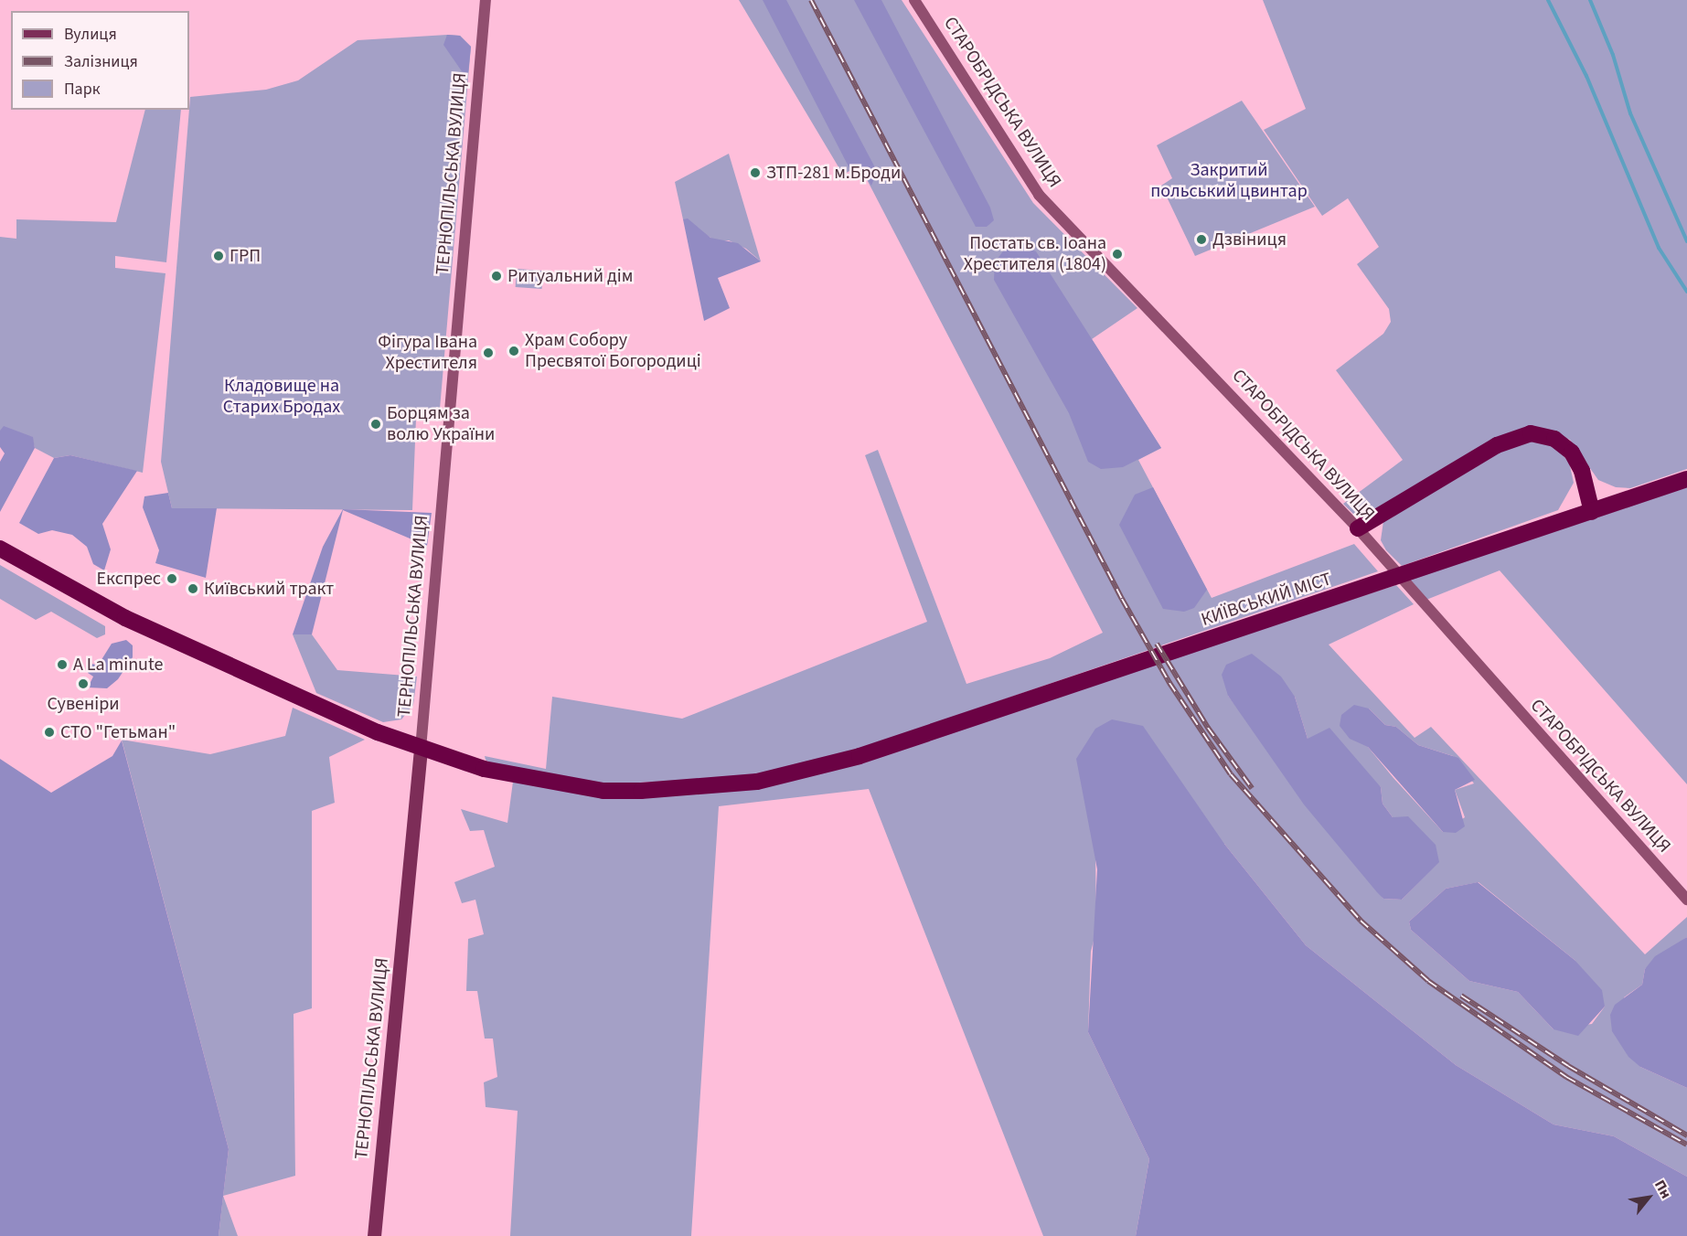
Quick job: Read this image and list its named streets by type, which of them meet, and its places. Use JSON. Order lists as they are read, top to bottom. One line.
{"streets":{"highway":["КИЇВСЬКИЙ МІСТ"],"main road":["ТЕРНОПІЛЬСЬКА ВУЛИЦЯ"],"street":["СТАРОБРІДСЬКА ВУЛИЦЯ"]},"crossings":[["ТЕРНОПІЛЬСЬКА ВУЛИЦЯ","КИЇВСЬКИЙ МІСТ"]],"parks":["Закритий польський цвинтар","Кладовище на Старих Бродах"],"places":["ЗТП-281 м.Броди","Дзвіниця","Постать св. Іоана Хрестителя (1804)","ГРП","Ритуальний дім","Храм Собору Пресвятої Богородиці","Фігура Івана Хрестителя","Борцям за волю України","Експрес","Київський тракт","A La minute","Сувеніри","СТО \"Гетьман\""],"legend":["Вулиця","Залізниця","Парк"],"north":"top right"}
